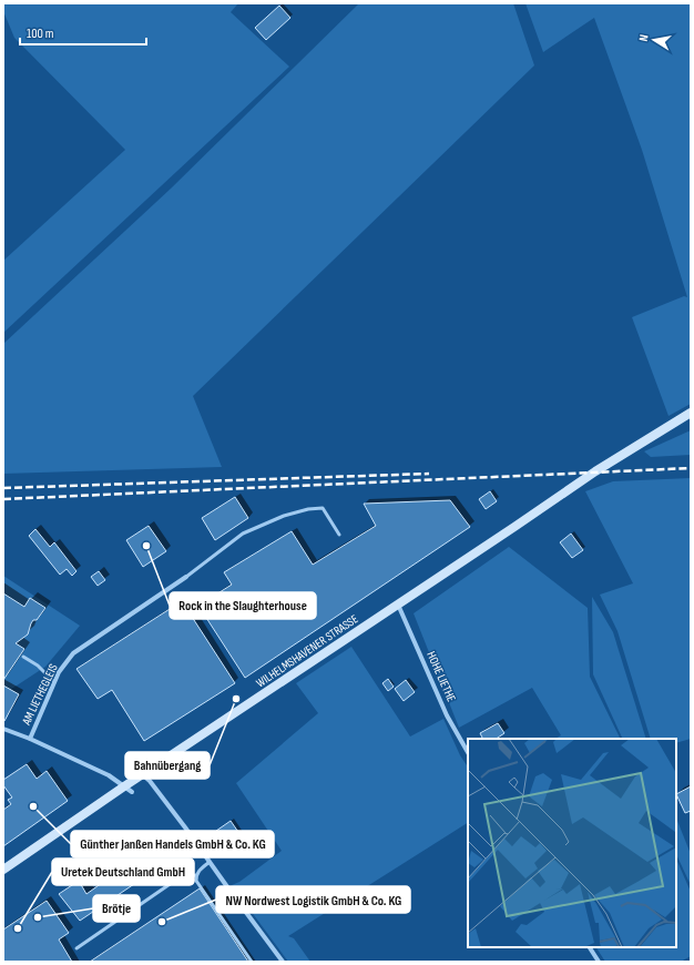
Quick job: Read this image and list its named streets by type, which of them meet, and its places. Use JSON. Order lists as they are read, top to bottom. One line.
{"streets":{"street":["WILHELMSHAVENER STRASSE","HOHE LIETHE","AM LIETHEGLEIS"]},"crossings":[["WILHELMSHAVENER STRASSE","HOHE LIETHE"],["WILHELMSHAVENER STRASSE","AM LIETHEGLEIS"]],"places":["Rock in the Slaughterhouse","Bahnübergang","Günther Janßen Handels GmbH & Co. KG","Brötje","NW Nordwest Logistik GmbH & Co. KG","Uretek Deutschland GmbH"],"scale_bar":"100 m","north":"left"}
